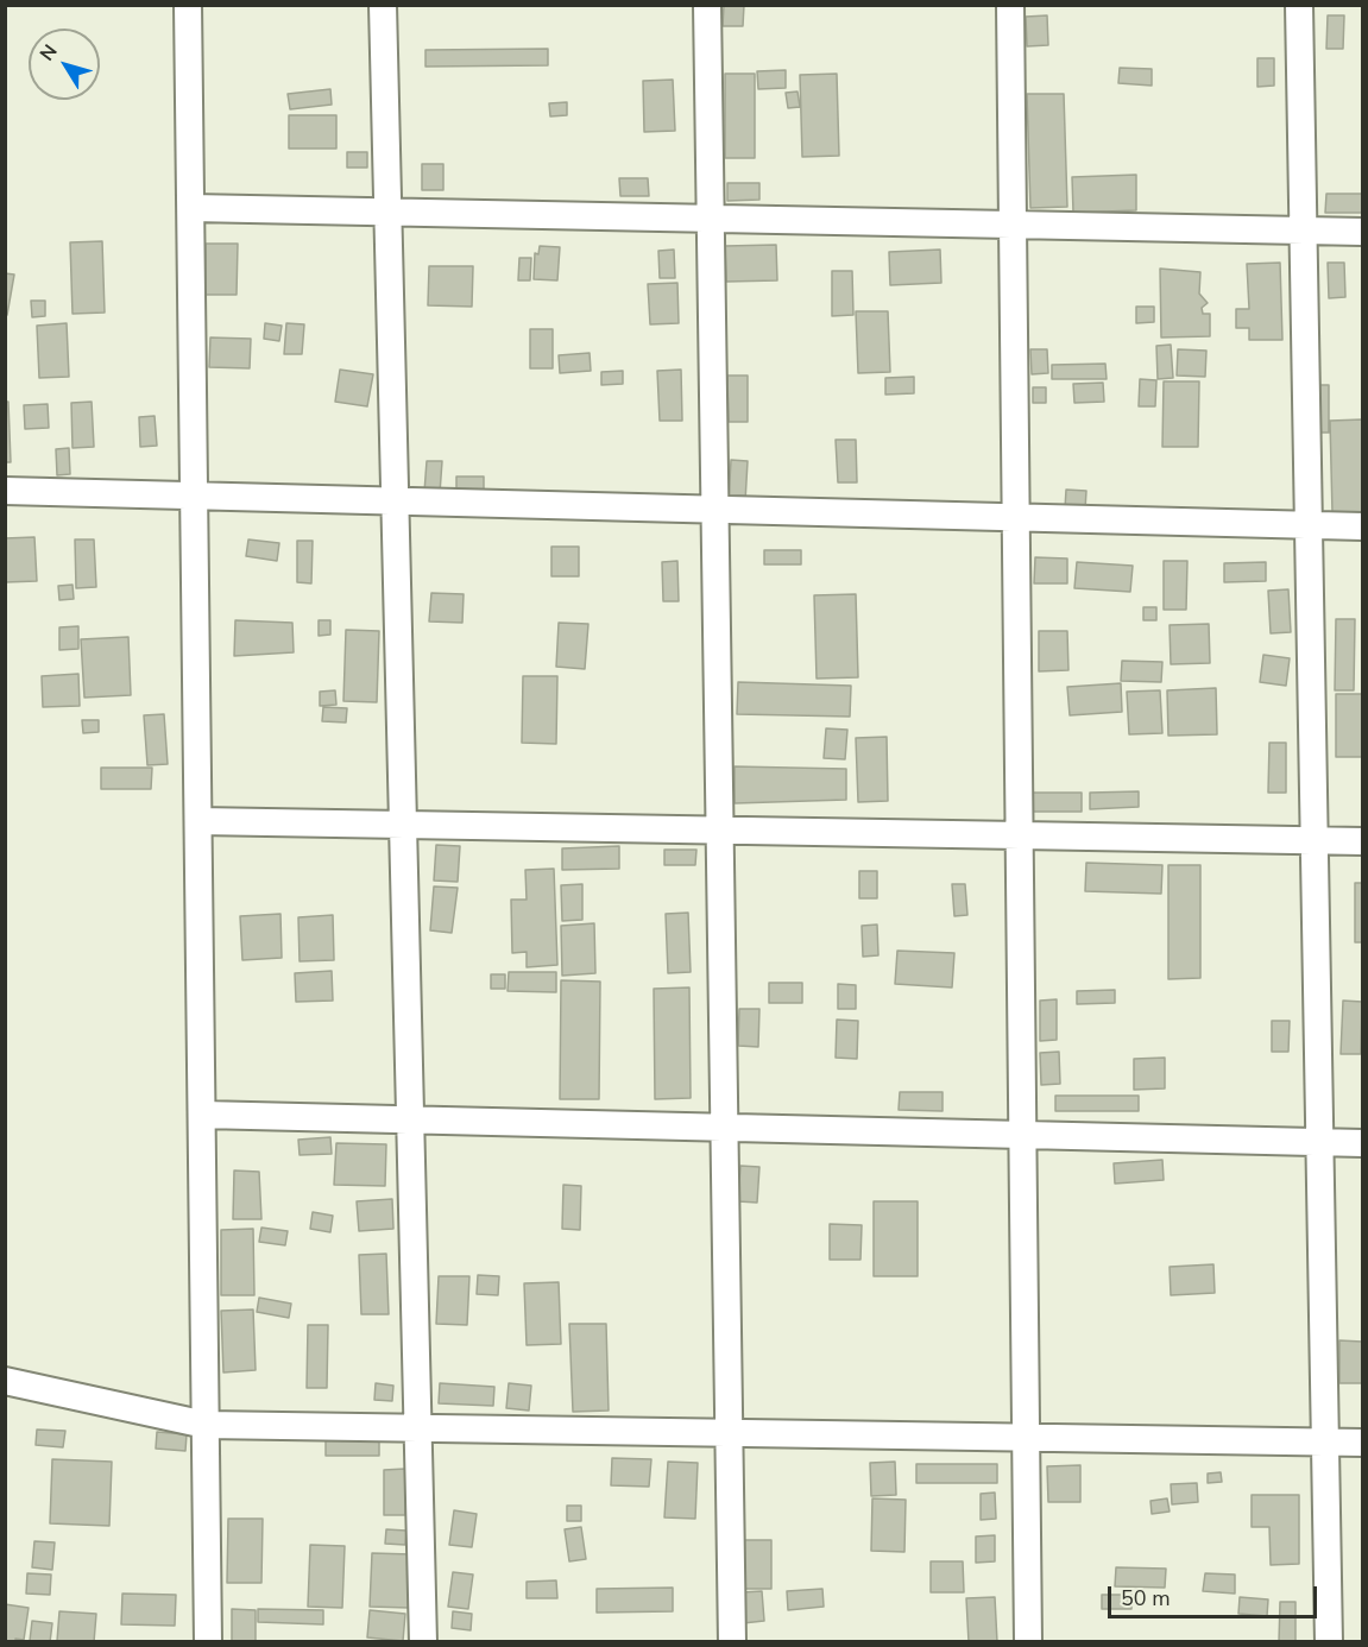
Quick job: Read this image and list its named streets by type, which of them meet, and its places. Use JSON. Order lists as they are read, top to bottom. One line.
{"scale_bar":"50 m","north":"top left"}
